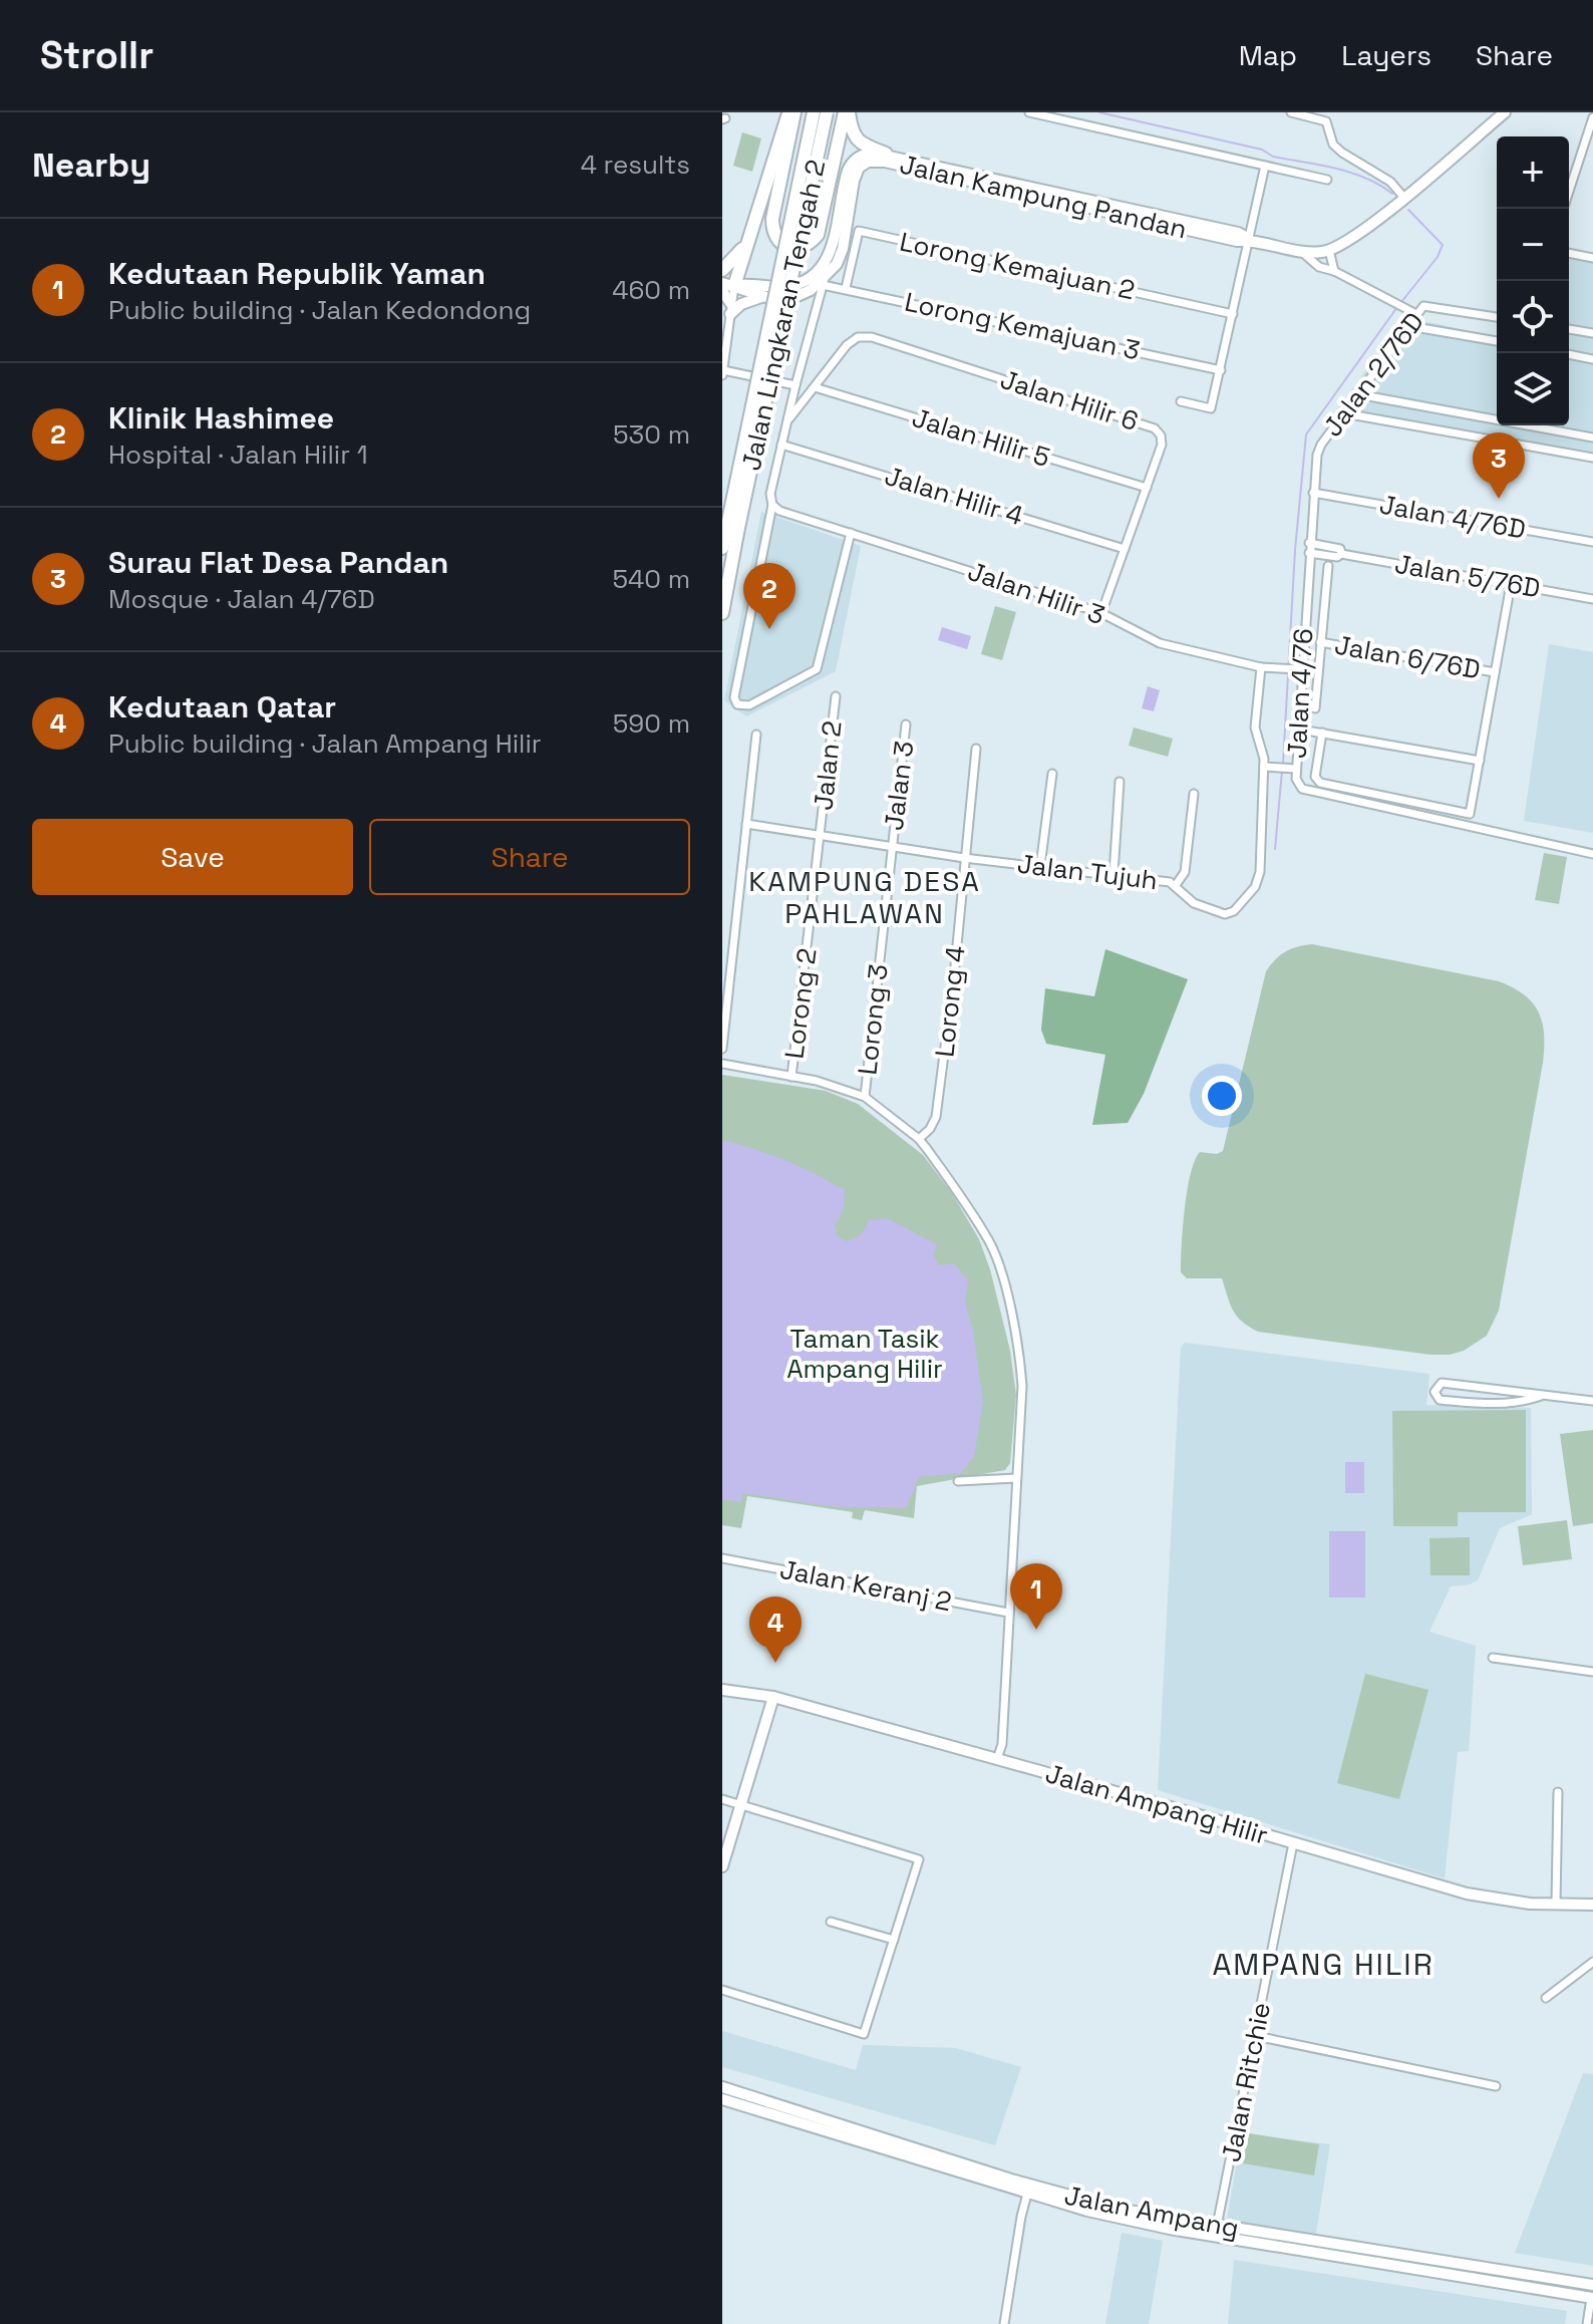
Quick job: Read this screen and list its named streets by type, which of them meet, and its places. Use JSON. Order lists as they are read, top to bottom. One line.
{"streets":{"highway":["Jalan Lingkaran Tengah 2"],"street":["Jalan Kampung Pandan","Lorong Kemajuan 2","Lorong Kemajuan 3","Jalan 2/76D","Jalan Hilir 6","Jalan Hilir 5","Jalan Hilir 4","Jalan 4/76D","Jalan 5/76D","Jalan Hilir 3","Jalan 6/76D","Jalan 4/76","Jalan 2","Jalan 3","Jalan Tujuh","Lorong 4","Lorong 2","Lorong 3","Jalan Keranj 2","Jalan Ampang Hilir","Jalan Ritchie","Jalan Ampang"]},"crossings":[["Jalan Kampung Pandan","Lorong Kemajuan 3"],["Lorong Kemajuan 2","Lorong Kemajuan 3"],["Jalan 2/76D","Jalan 4/76"],["Jalan Hilir 6","Jalan Hilir 5"],["Jalan Hilir 6","Jalan Hilir 4"],["Jalan Hilir 6","Jalan Hilir 3"],["Jalan 4/76D","Jalan 4/76"],["Jalan 5/76D","Jalan 4/76"],["Jalan Hilir 3","Jalan 4/76"],["Jalan 2","Jalan Tujuh"],["Jalan 2","Lorong 2"],["Jalan 3","Jalan Tujuh"],["Jalan 3","Lorong 3"],["Jalan Tujuh","Lorong 4"],["Jalan Tujuh","Lorong 2"],["Jalan Tujuh","Lorong 3"],["Jalan Ampang Hilir","Jalan Ritchie"],["Jalan Ritchie","Jalan Ampang"]],"districts":["KAMPUNG DESA PAHLAWAN","AMPANG HILIR"],"parks":["Taman Tasik Ampang Hilir"],"page":{"header":"Strollr","nav":["Map","Layers","Share"],"heading":["Nearby","4 results"],"map_buttons":["+","−"],"list":[{"mark":"1","name":"Kedutaan Republik Yaman","note":"Public building · Jalan Kedondong","value":"460 m"},{"mark":"2","name":"Klinik Hashimee","note":"Hospital · Jalan Hilir 1","value":"530 m"},{"mark":"3","name":"Surau Flat Desa Pandan","note":"Mosque · Jalan 4/76D","value":"540 m"},{"mark":"4","name":"Kedutaan Qatar","note":"Public building · Jalan Ampang Hilir","value":"590 m"}],"pins":["3","2","1","4"],"buttons":["Save","Share"]}}
